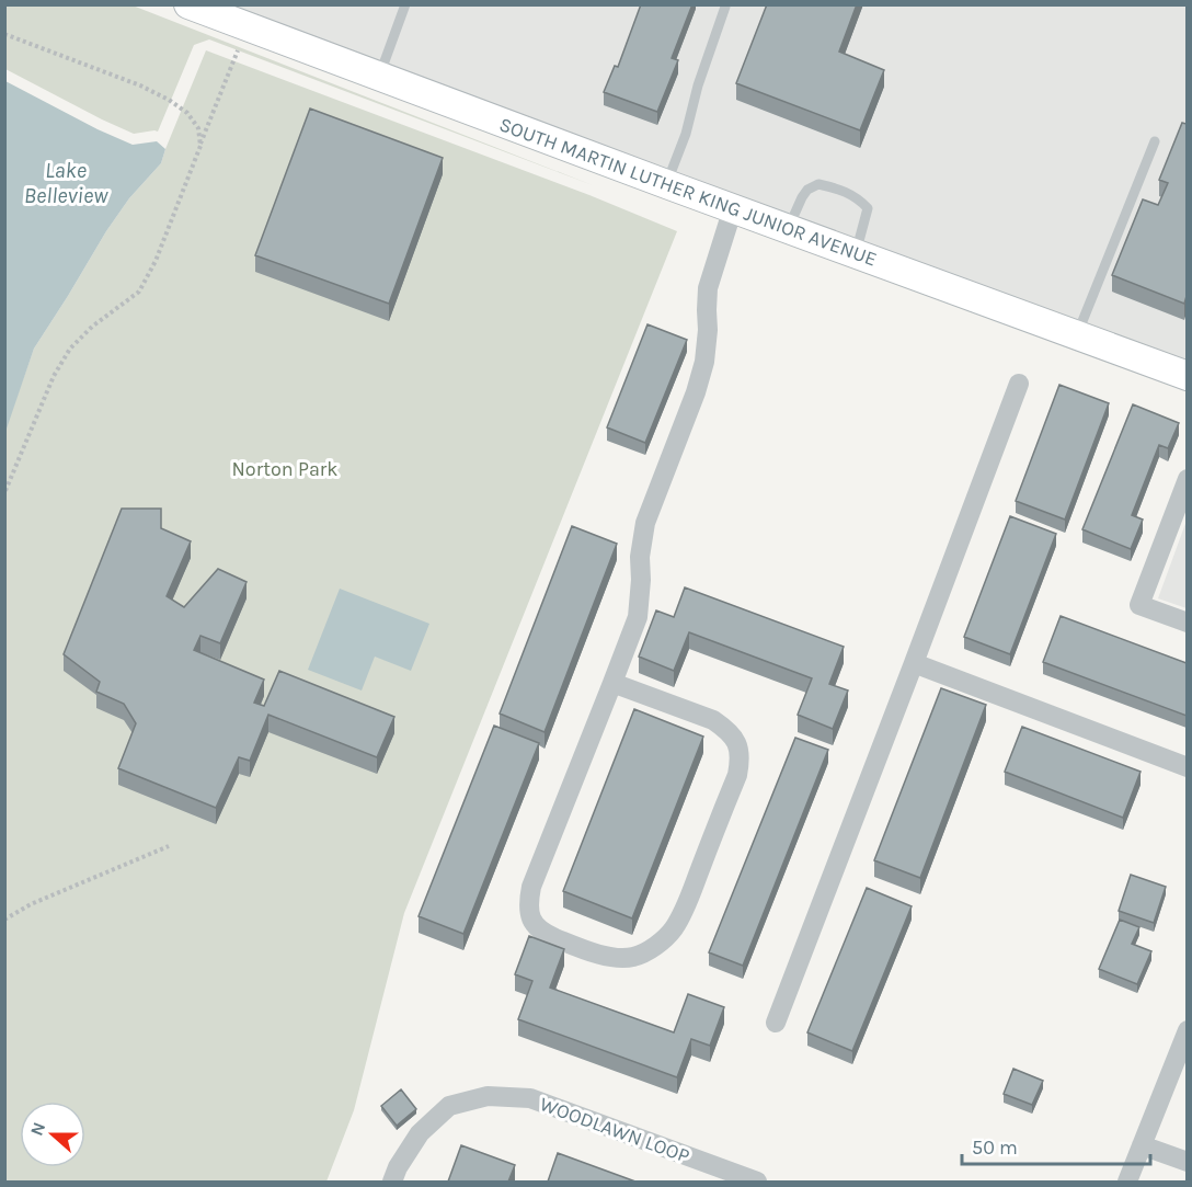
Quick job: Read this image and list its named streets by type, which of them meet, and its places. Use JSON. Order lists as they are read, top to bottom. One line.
{"streets":{"street":["SOUTH MARTIN LUTHER KING JUNIOR AVENUE","WOODLAWN LOOP"]},"water":["Lake Belleview"],"parks":["Norton Park"],"scale_bar":"50 m","north":"left"}
